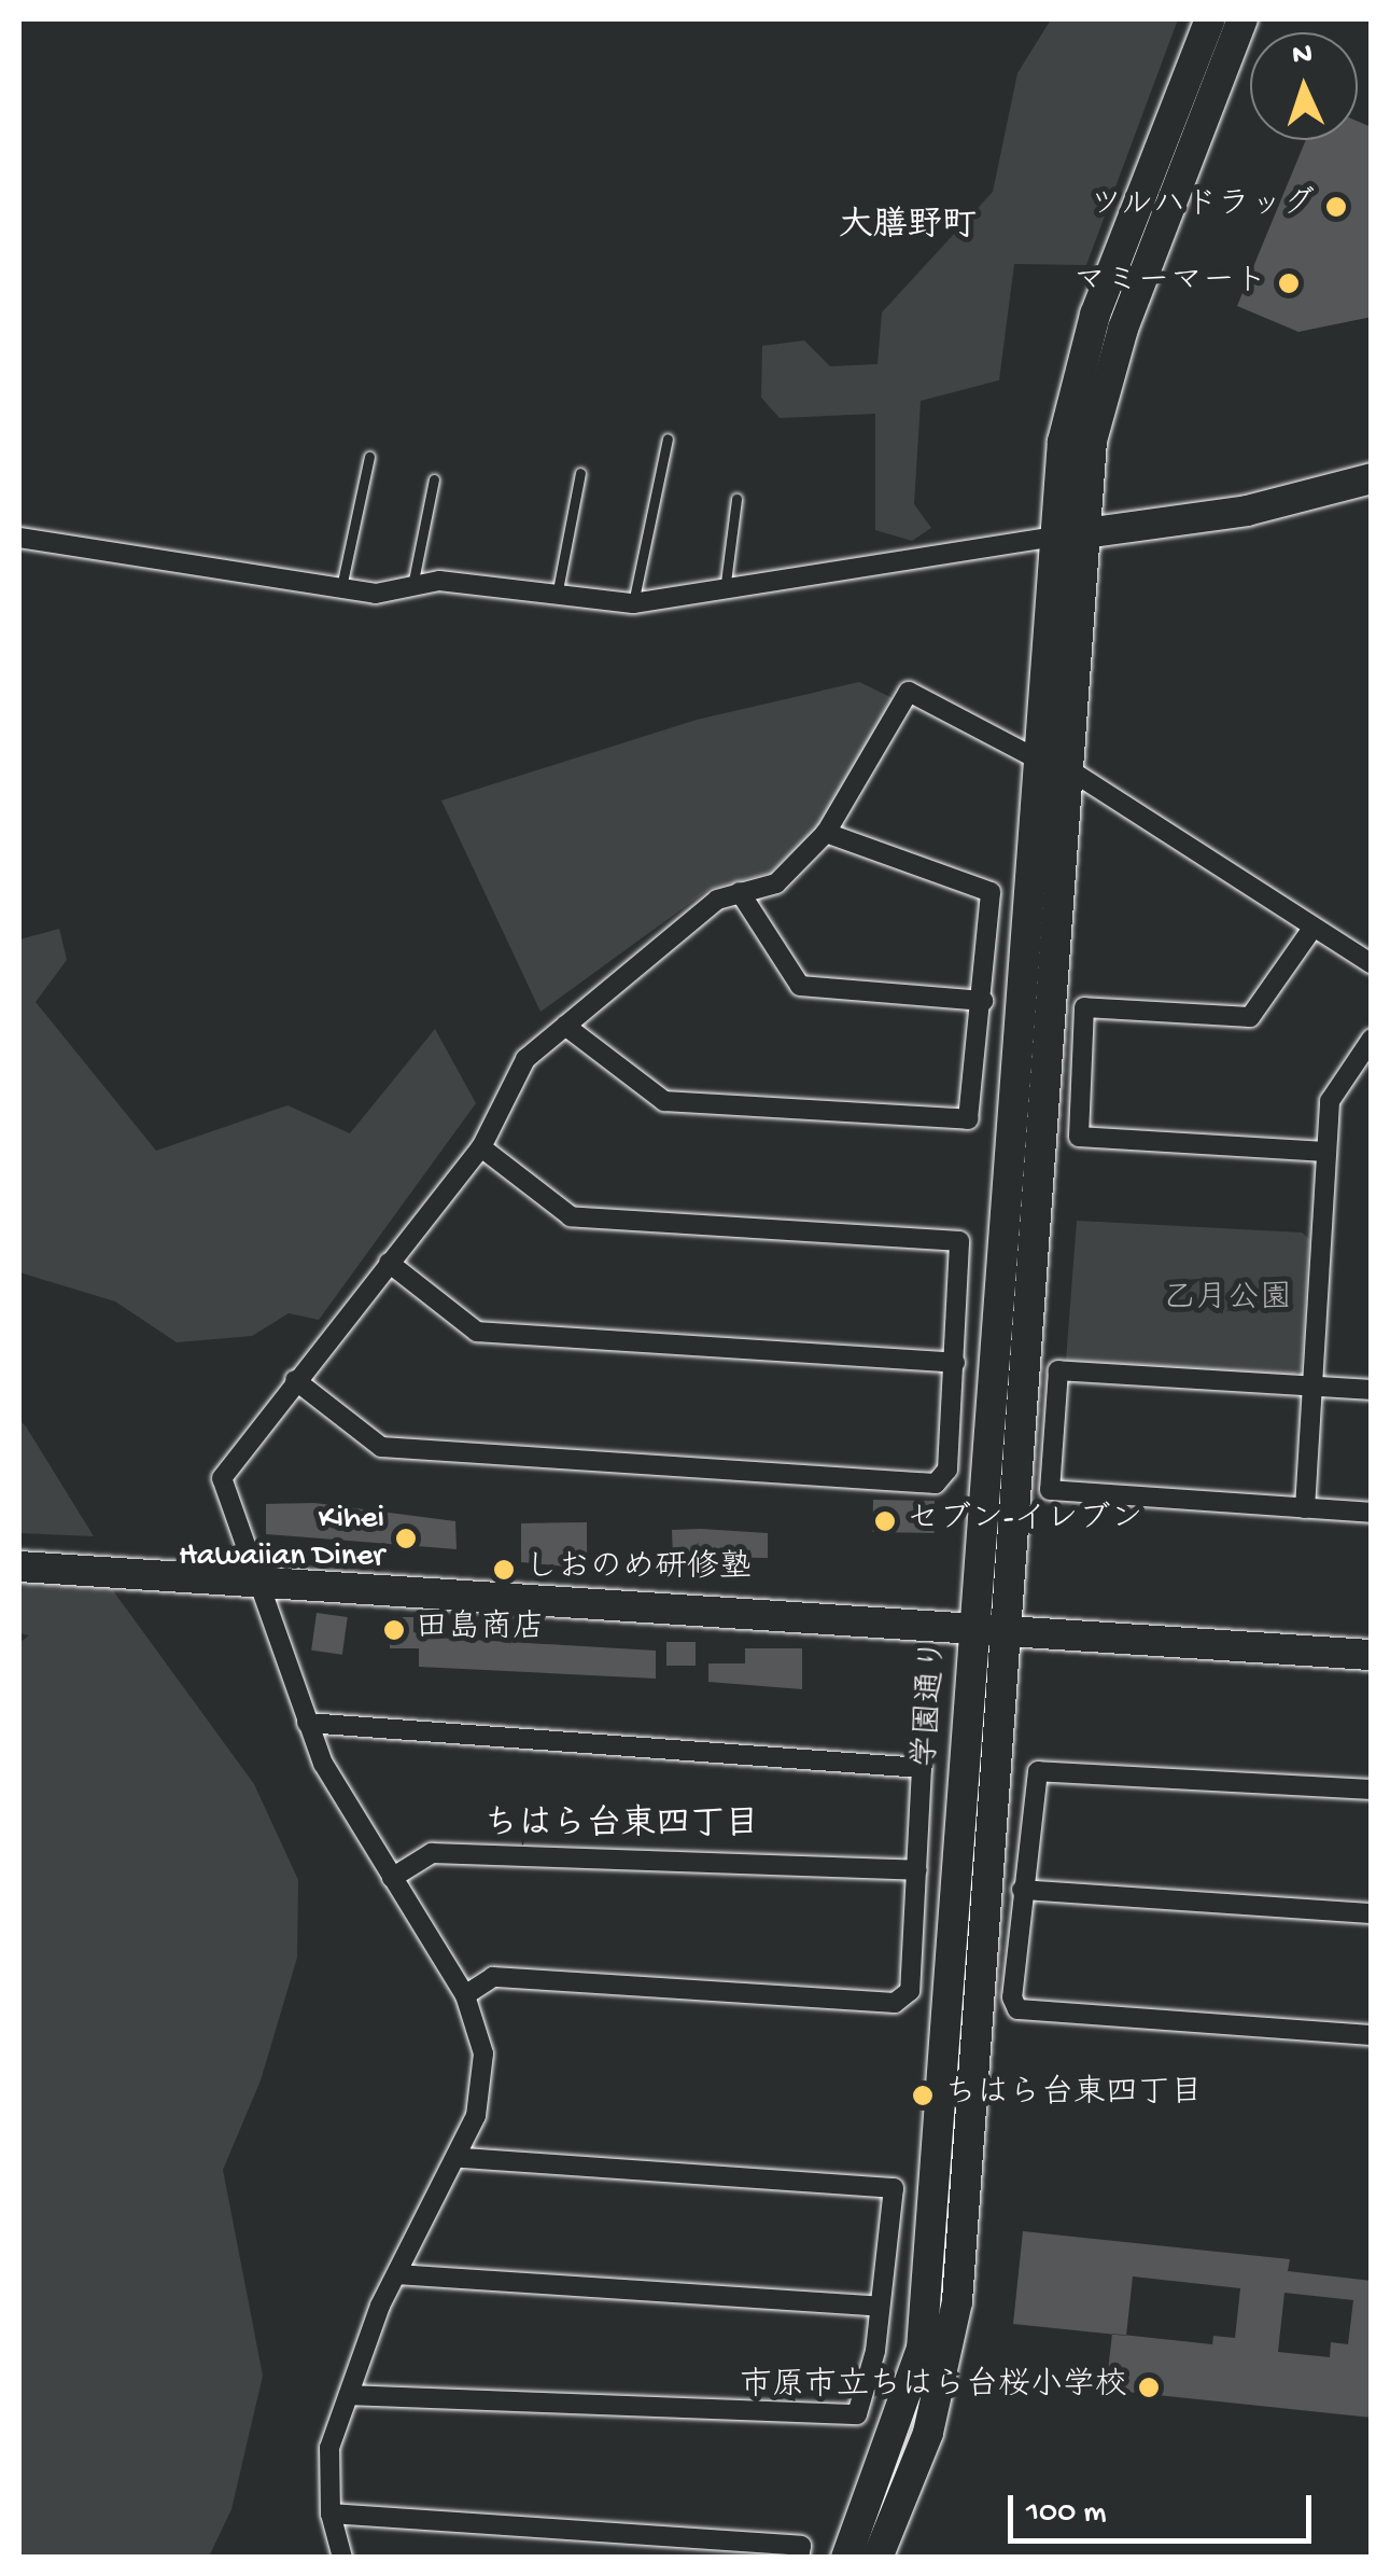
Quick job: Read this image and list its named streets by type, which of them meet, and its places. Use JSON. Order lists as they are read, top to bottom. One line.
{"streets":{"street":["学園通り"]},"districts":["大膳野町","ちはら台東四丁目"],"parks":["乙月公園"],"places":["ツルハドラッグ","マミーマート","セブン-イレブン","Kihei Hawaiian Diner","しおのめ研修塾","田島商店","ちはら台東四丁目","市原市立ちはら台桜小学校"],"scale_bar":"100 m","north":"top"}
